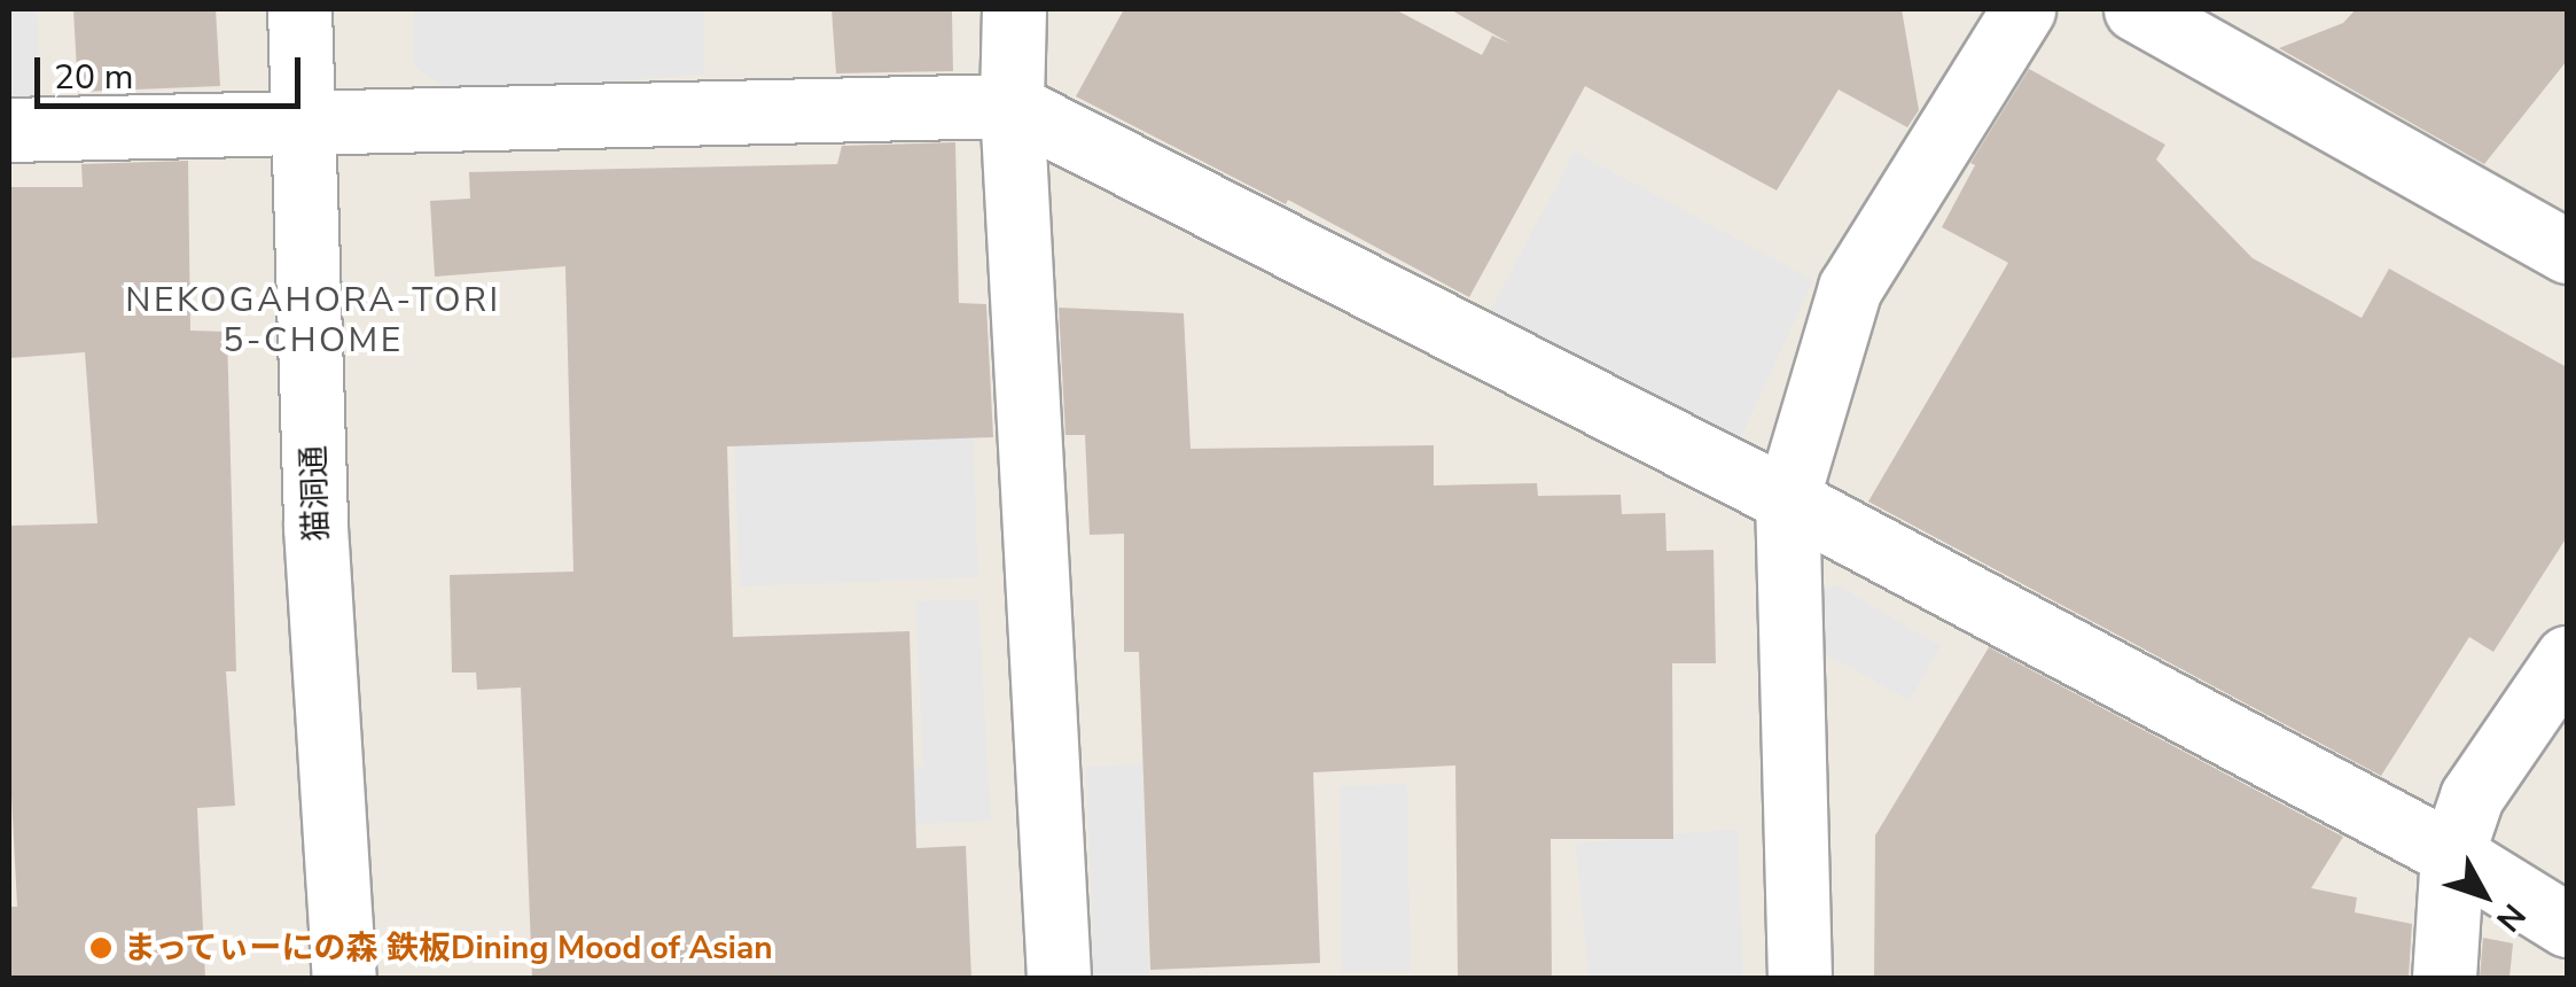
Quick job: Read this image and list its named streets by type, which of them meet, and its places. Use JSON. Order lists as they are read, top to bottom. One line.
{"streets":{"street":["猫洞通"]},"districts":["NEKOGAHORA-TORI 5-CHOME"],"places":["まってぃーにの森 鉄板Dining Mood of Asian"],"scale_bar":"20 m","north":"bottom right"}
